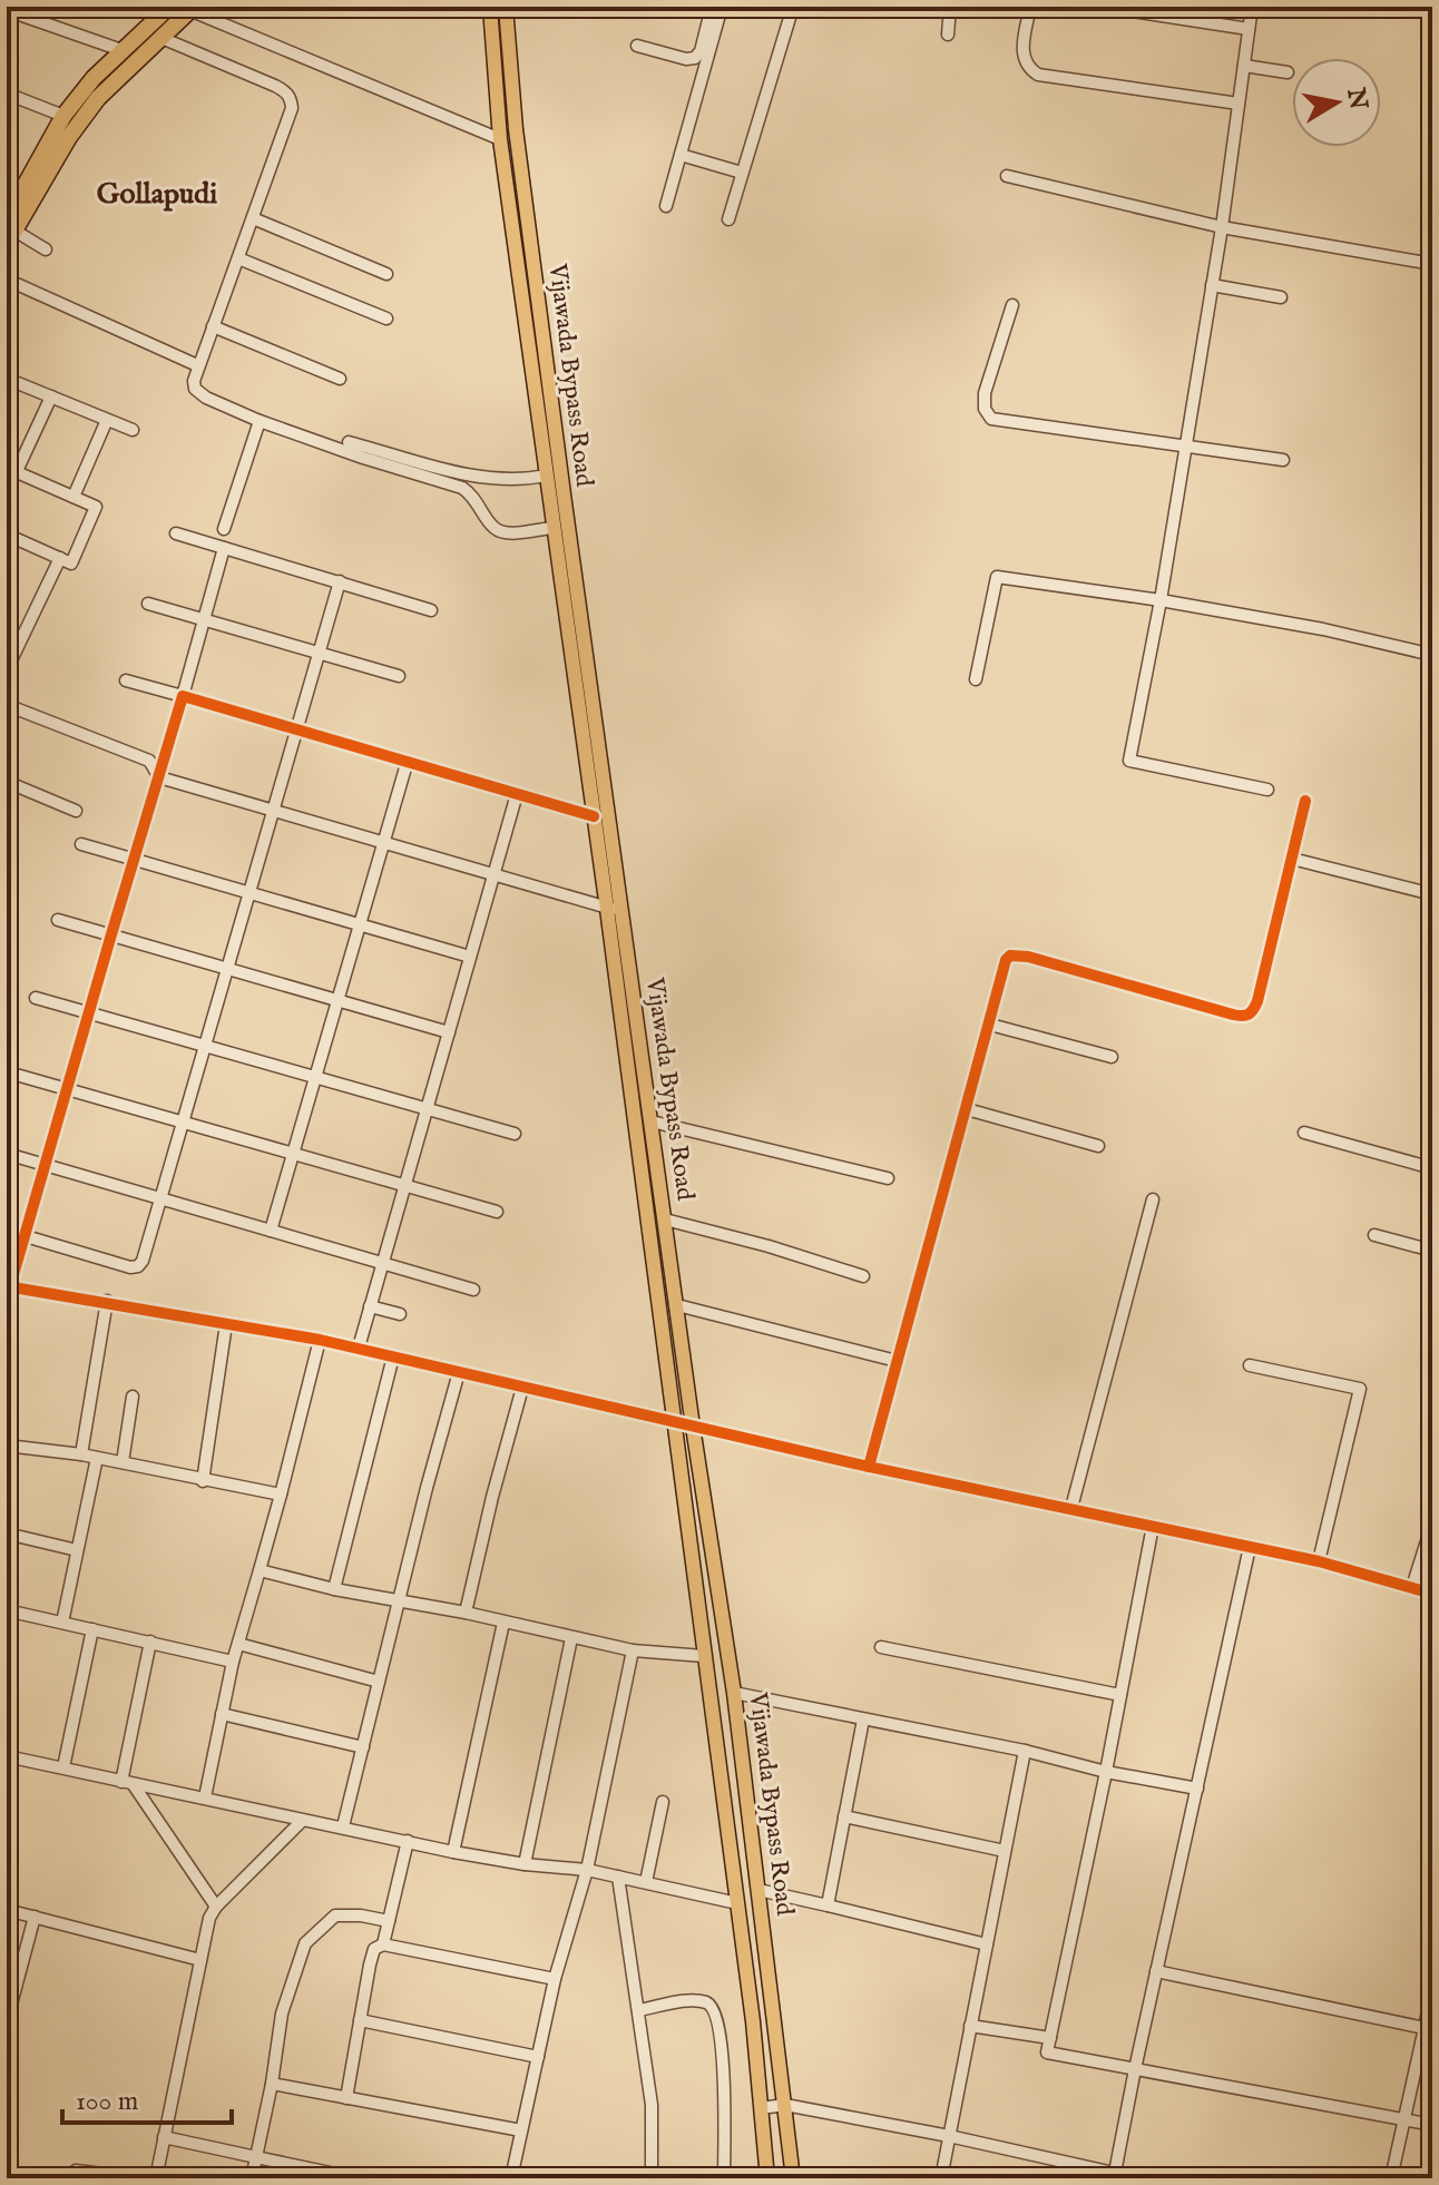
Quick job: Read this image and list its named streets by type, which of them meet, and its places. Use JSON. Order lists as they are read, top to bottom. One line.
{"streets":{"main road":["Vijawada Bypass Road"]},"districts":["Gollapudi"],"scale_bar":"100 m","north":"right"}
